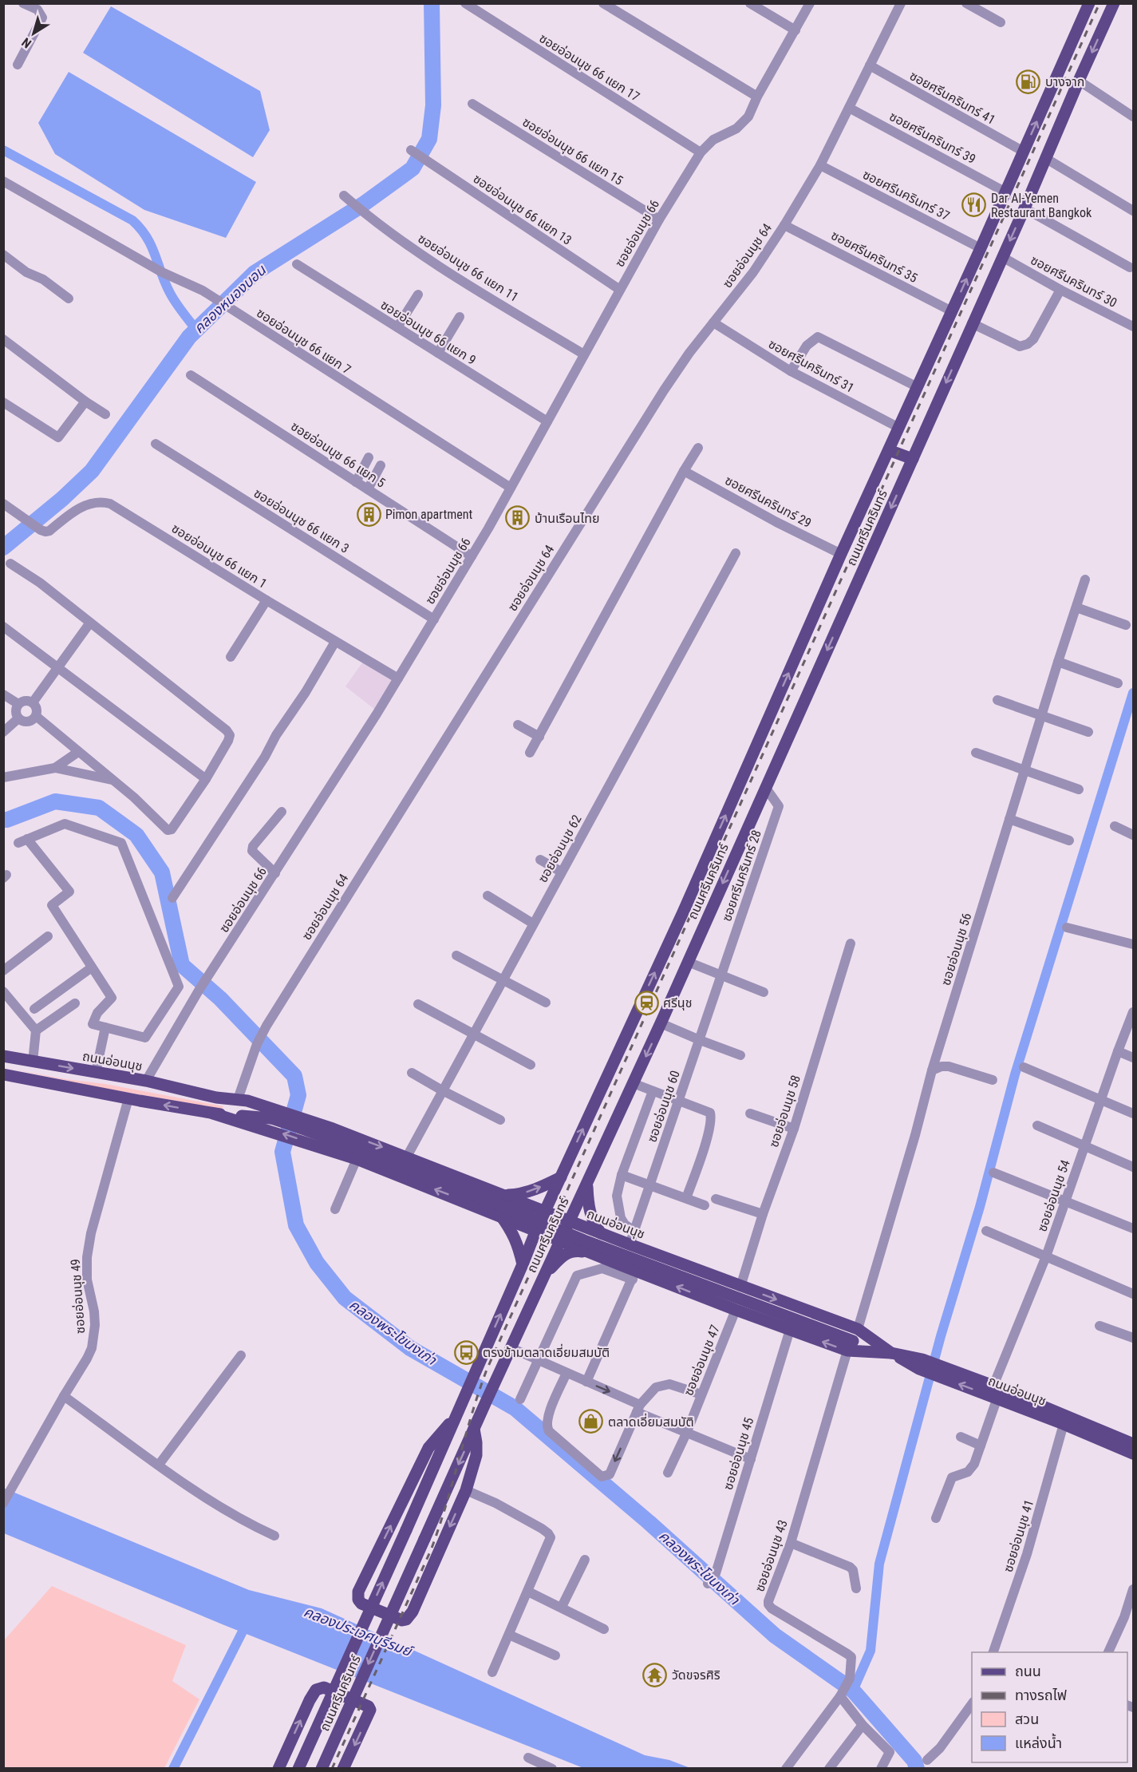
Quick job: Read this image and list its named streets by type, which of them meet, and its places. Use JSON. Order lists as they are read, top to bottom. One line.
{"streets":{"main road":["ถนนศรีนครินทร์","ถนนอ่อนนุช"],"street":["ซอยอ่อนนุช 66 แยก 17","ซอยศรีนครินทร์ 41","ซอยศรีนครินทร์ 39","ซอยอ่อนนุช 66 แยก 15","ซอยศรีนครินทร์ 37","ซอยอ่อนนุช 66 แยก 13","ซอยอ่อนนุช 66","ซอยอ่อนนุช 64","ซอยศรีนครินทร์ 35","ซอยอ่อนนุช 66 แยก 11","ซอยศรีนครินทร์ 30","ซอยอ่อนนุช 66 แยก 9","ซอยอ่อนนุช 66 แยก 7","ซอยศรีนครินทร์ 31","ซอยอ่อนนุช 66 แยก 5","ซอยศรีนครินทร์ 29","ซอยอ่อนนุช 66 แยก 3","ซอยอ่อนนุช 66 แยก 1","ซอยอ่อนนุช 62","ซอยศรีนครินทร์ 28","ซอยอ่อนนุช 56","ซอยอ่อนนุช 60","ซอยอ่อนนุช 58","ซอยอ่อนนุช 54","ซอยอ่อนนุช 49","ซอยอ่อนนุช 47","ซอยอ่อนนุช 45","ซอยอ่อนนุช 41","ซอยอ่อนนุช 43"]},"crossings":[["ซอยอ่อนนุช 66 แยก 17","ซอยอ่อนนุช 66"],["ซอยศรีนครินทร์ 41","ซอยอ่อนนุช 64"],["ซอยศรีนครินทร์ 41","ถนนศรีนครินทร์"],["ซอยศรีนครินทร์ 39","ซอยอ่อนนุช 64"],["ซอยศรีนครินทร์ 39","ถนนศรีนครินทร์"],["ซอยอ่อนนุช 66 แยก 15","ซอยอ่อนนุช 66"],["ซอยศรีนครินทร์ 37","ซอยอ่อนนุช 64"],["ซอยศรีนครินทร์ 37","ถนนศรีนครินทร์"],["ซอยอ่อนนุช 66 แยก 13","ซอยอ่อนนุช 66"],["ซอยอ่อนนุช 66","ซอยอ่อนนุช 66 แยก 11"],["ซอยอ่อนนุช 66","ซอยอ่อนนุช 66 แยก 9"],["ซอยอ่อนนุช 66","ซอยอ่อนนุช 66 แยก 7"],["ซอยอ่อนนุช 66","ซอยอ่อนนุช 66 แยก 5"],["ซอยอ่อนนุช 66","ซอยอ่อนนุช 66 แยก 3"],["ซอยอ่อนนุช 66","ซอยอ่อนนุช 66 แยก 1"],["ซอยอ่อนนุช 66","ถนนอ่อนนุช"],["ซอยอ่อนนุช 64","ซอยศรีนครินทร์ 35"],["ซอยอ่อนนุช 64","ซอยศรีนครินทร์ 31"],["ซอยอ่อนนุช 64","ถนนอ่อนนุช"],["ซอยศรีนครินทร์ 35","ถนนศรีนครินทร์"],["ซอยศรีนครินทร์ 30","ถนนศรีนครินทร์"],["ซอยศรีนครินทร์ 31","ถนนศรีนครินทร์"],["ซอยศรีนครินทร์ 29","ถนนศรีนครินทร์"],["ถนนศรีนครินทร์","ซอยศรีนครินทร์ 28"],["ถนนศรีนครินทร์","ถนนอ่อนนุช"],["ซอยอ่อนนุช 62","ถนนอ่อนนุช"],["ซอยศรีนครินทร์ 28","ซอยอ่อนนุช 60"],["ซอยอ่อนนุช 56","ถนนอ่อนนุช"],["ถนนอ่อนนุช","ซอยอ่อนนุช 60"],["ถนนอ่อนนุช","ซอยอ่อนนุช 58"],["ถนนอ่อนนุช","ซอยอ่อนนุช 54"],["ถนนอ่อนนุช","ซอยอ่อนนุช 49"],["ถนนอ่อนนุช","ซอยอ่อนนุช 47"],["ถนนอ่อนนุช","ซอยอ่อนนุช 45"],["ถนนอ่อนนุช","ซอยอ่อนนุช 41"],["ถนนอ่อนนุช","ซอยอ่อนนุช 43"]],"water":["คลองหนองบอน","คลองพระโขนงเก่า","คลองประเวศบุรีรมย์"],"places":{"fuel station":["บางจาก"],"restaurant":["Dar Al-Yemen Restaurant Bangkok"],"building":["Pimon apartment","บ้านเรือนไทย"],"station":["ศรีนุช"],"bus stop":["ตรงข้ามตลาดเอี่ยมสมบัติ"],"shop":["ตลาดเอี่ยมสมบัติ"],"temple":["วัดขจรศิริ"]},"legend":["ถนน","ทางรถไฟ","สวน","แหล่งน้ำ"],"north":"bottom left"}
